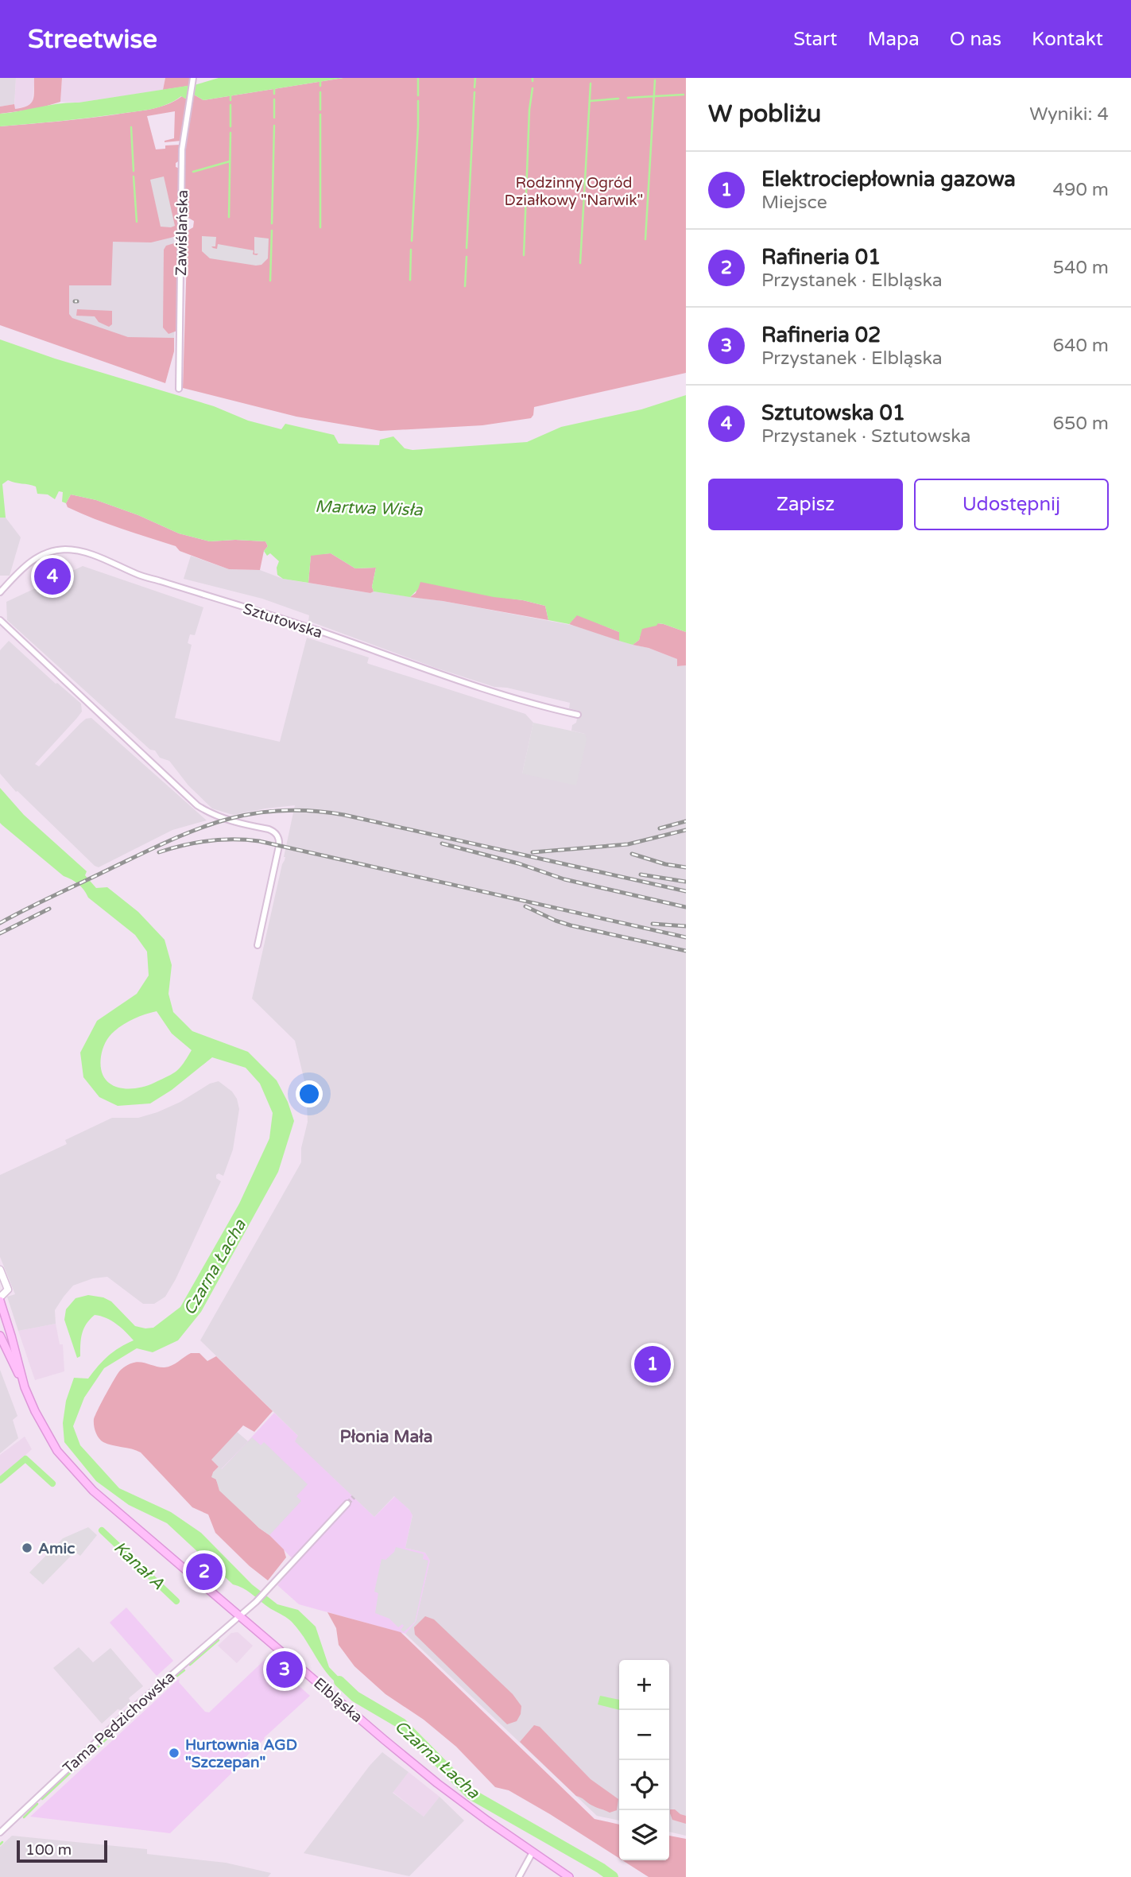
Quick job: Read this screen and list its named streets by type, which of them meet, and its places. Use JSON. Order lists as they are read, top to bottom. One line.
{"streets":{"main road":["Elbląska"],"street":["Zawiślańska","Sztutowska","Tama Pędzichowska"]},"crossings":[["Elbląska","Tama Pędzichowska"]],"districts":["Płonia Mała"],"water":["Martwa Wisła","Czarna Łacha","Kanał A"],"parks":["Rodzinny Ogród Działkowy \"Narwik\""],"places":["Amic","Hurtownia AGD \"Szczepan\""],"scale_bar":"100 m","page":{"header":"Streetwise","nav":["Start","Mapa","O nas","Kontakt"],"heading":["W pobliżu","Wyniki: 4"],"list":[{"mark":"1","name":"Elektrociepłownia gazowa","note":"Miejsce","value":"490 m"},{"mark":"2","name":"Rafineria 01","note":"Przystanek · Elbląska","value":"540 m"},{"mark":"3","name":"Rafineria 02","note":"Przystanek · Elbląska","value":"640 m"},{"mark":"4","name":"Sztutowska 01","note":"Przystanek · Sztutowska","value":"650 m"}],"buttons":["Zapisz","Udostępnij"],"pins":["4","1","2","3"],"map_buttons":["+","−"],"scale":"100 m"}}
